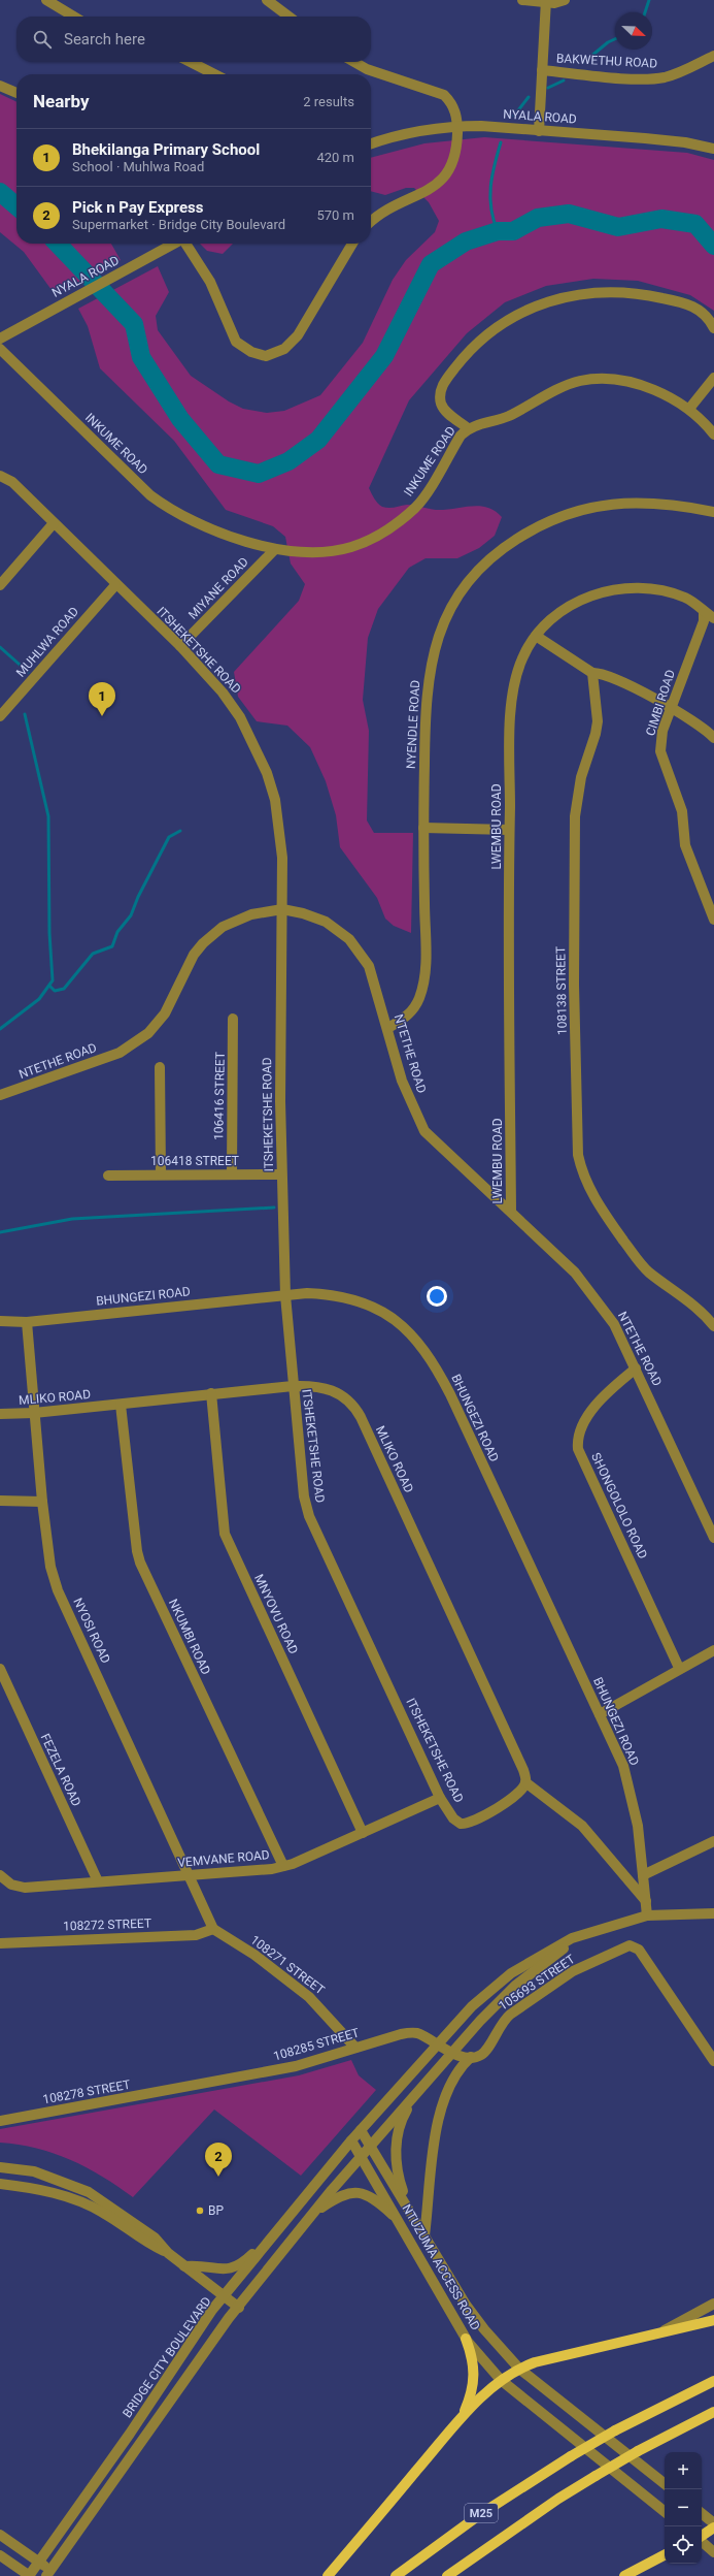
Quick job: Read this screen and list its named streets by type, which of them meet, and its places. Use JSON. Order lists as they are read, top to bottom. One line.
{"streets":{"main road":["M25"],"street":["BAKWETHU ROAD","NYALA ROAD","INKUME ROAD","MIYANE ROAD","MUHLWA ROAD","ITSHEKETSHE ROAD","CIMBI ROAD","NYENDLE ROAD","LWEMBU ROAD","108138 STREET","NTETHE ROAD","106416 STREET","106418 STREET","BHUNGEZI ROAD","MLIKO ROAD","SHONGOLOLO ROAD","MNYOVU ROAD","NYOSI ROAD","NKUMBI ROAD","FEZELA ROAD","VEMVANE ROAD","108272 STREET","108271 STREET","105693 STREET","108285 STREET","108278 STREET","NTUZUMA ACCESS ROAD","BRIDGE CITY BOULEVARD"]},"crossings":[["INKUME ROAD","MIYANE ROAD"],["MIYANE ROAD","ITSHEKETSHE ROAD"],["MUHLWA ROAD","ITSHEKETSHE ROAD"],["ITSHEKETSHE ROAD","NTETHE ROAD"],["ITSHEKETSHE ROAD","106418 STREET"],["ITSHEKETSHE ROAD","BHUNGEZI ROAD"],["ITSHEKETSHE ROAD","MLIKO ROAD"],["ITSHEKETSHE ROAD","VEMVANE ROAD"],["CIMBI ROAD","LWEMBU ROAD"],["NYENDLE ROAD","NTETHE ROAD"],["LWEMBU ROAD","NTETHE ROAD"],["NTETHE ROAD","SHONGOLOLO ROAD"],["106416 STREET","106418 STREET"],["BHUNGEZI ROAD","NYOSI ROAD"],["MLIKO ROAD","MNYOVU ROAD"],["MLIKO ROAD","NYOSI ROAD"],["MLIKO ROAD","NKUMBI ROAD"],["MNYOVU ROAD","VEMVANE ROAD"],["NYOSI ROAD","VEMVANE ROAD"],["NYOSI ROAD","108272 STREET"],["NYOSI ROAD","108271 STREET"],["NKUMBI ROAD","VEMVANE ROAD"],["FEZELA ROAD","VEMVANE ROAD"],["108272 STREET","108271 STREET"],["108271 STREET","108285 STREET"],["108285 STREET","108278 STREET"],["NTUZUMA ACCESS ROAD","BRIDGE CITY BOULEVARD"]],"places":["BP"],"north":"bottom right","page":{"search":"Search here","heading":["Nearby","2 results"],"list":[{"mark":"1","name":"Bhekilanga Primary School","note":"School · Muhlwa Road","value":"420 m"},{"mark":"2","name":"Pick n Pay Express","note":"Supermarket · Bridge City Boulevard","value":"570 m"}],"pins":["1","2"],"map_buttons":["+","−"]}}
